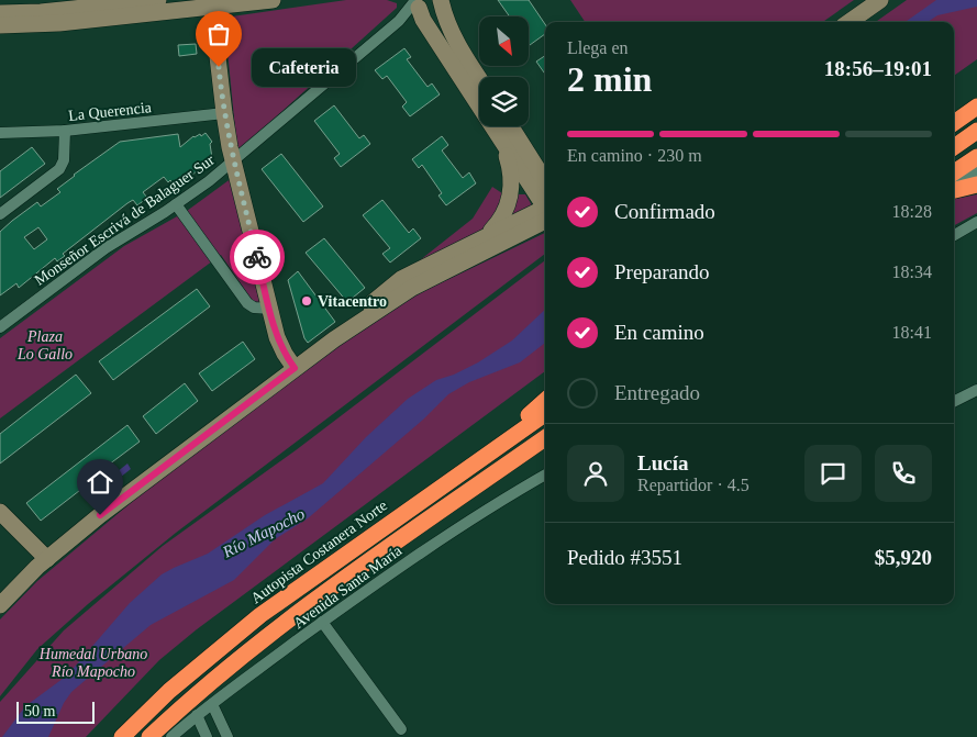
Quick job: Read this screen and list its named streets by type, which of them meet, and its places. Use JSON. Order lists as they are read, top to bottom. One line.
{"streets":{"highway":["Autopista Costanera Norte"],"street":["La Querencia","Monseñor Escrivá de Balaguer Sur","Avenida Santa María"]},"water":["Río Mapocho"],"parks":["Plaza Lo Gallo","Humedal Urbano Río Mapocho"],"places":["Cafeteria","Vitacentro"],"scale_bar":"50 m","north":"bottom right","page":{"heading":["2 min","Llega en","18:56–19:01"],"panel":["Lucía","Repartidor · 4.5","Pedido #3551","$5,920"],"bubble":"Cafeteria","bar":"En camino · 230 m","list":[["Confirmado","18:28"],["Preparando","18:34"],["En camino","18:41"],"Entregado"],"scale":"50 m"}}
